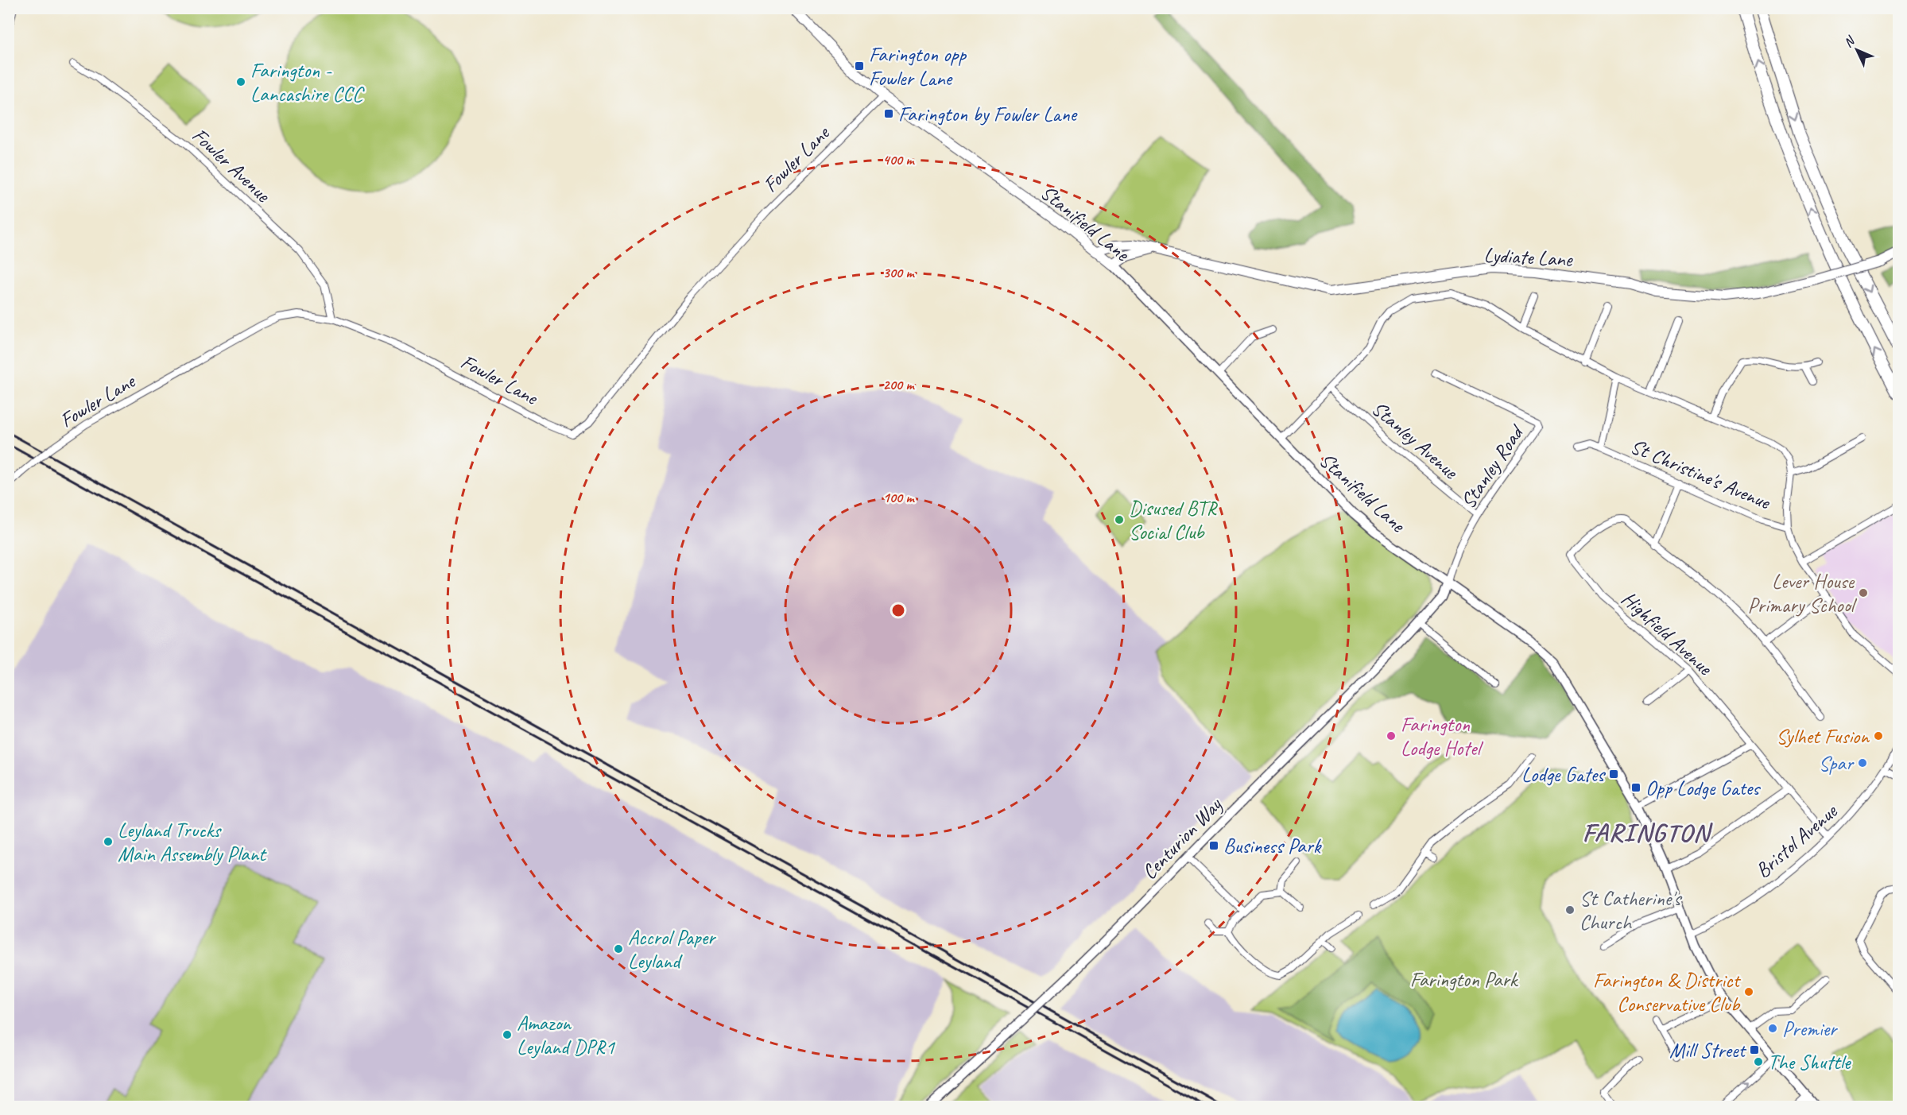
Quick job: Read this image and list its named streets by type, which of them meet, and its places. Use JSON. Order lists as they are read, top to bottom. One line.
{"streets":{"main road":["Stanifield Lane","Lydiate Lane","Centurion Way"],"street":["Fowler Lane","Fowler Avenue","Stanley Avenue","Stanley Road","St Christine's Avenue","Highfield Avenue","Bristol Avenue"]},"crossings":[["Fowler Lane","Fowler Avenue"],["Fowler Lane","Stanifield Lane"],["Stanifield Lane","Lydiate Lane"],["Stanifield Lane","Stanley Road"],["Stanifield Lane","Centurion Way"],["Stanifield Lane","Bristol Avenue"],["Stanley Avenue","Stanley Road"],["Stanley Road","Centurion Way"],["Highfield Avenue","Bristol Avenue"]],"districts":["FARINGTON"],"parks":["Farington Park"],"places":{"transit":["Farington opp Fowler Lane","Farington by Fowler Lane","Lodge Gates","Opp Lodge Gates","Business Park","Mill Street"],"other":["Farington - Lancashire CCC","Disused BTR Social Club","Lever House Primary School","Farington Lodge Hotel","Sylhet Fusion","Spar","Leyland Trucks Main Assembly Plant","St Catherine's Church","Accrol Paper Leyland","Farington & District Conservative Club","Premier","Amazon Leyland DPR1","The Shuttle"]},"north":"top left","rings":["400 m","300 m","200 m","100 m"]}
